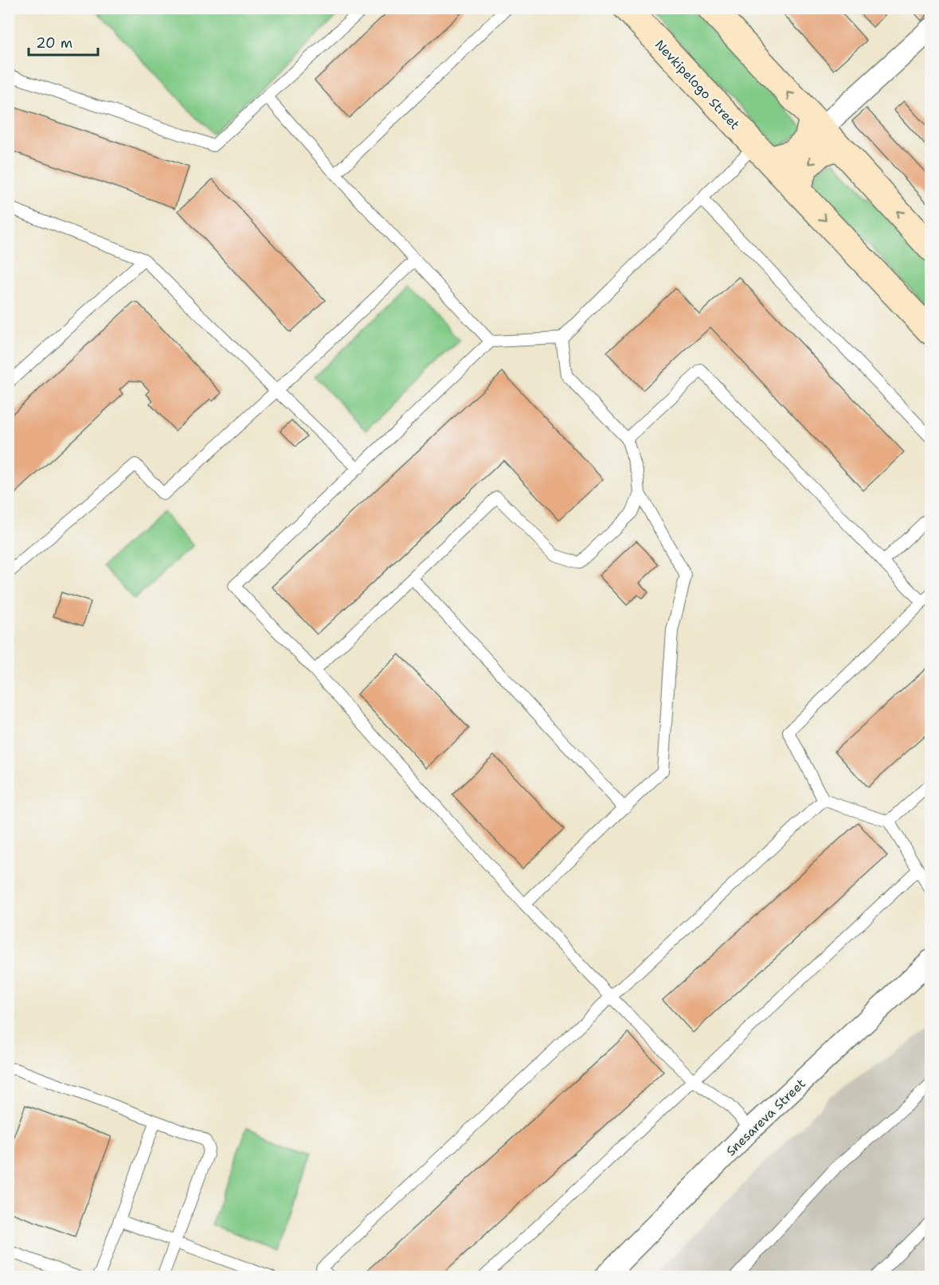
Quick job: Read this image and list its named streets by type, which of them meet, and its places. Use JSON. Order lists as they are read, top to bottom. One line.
{"streets":{"street":["Nevkipelogo Street","Snesareva Street"]},"scale_bar":"20 m"}
